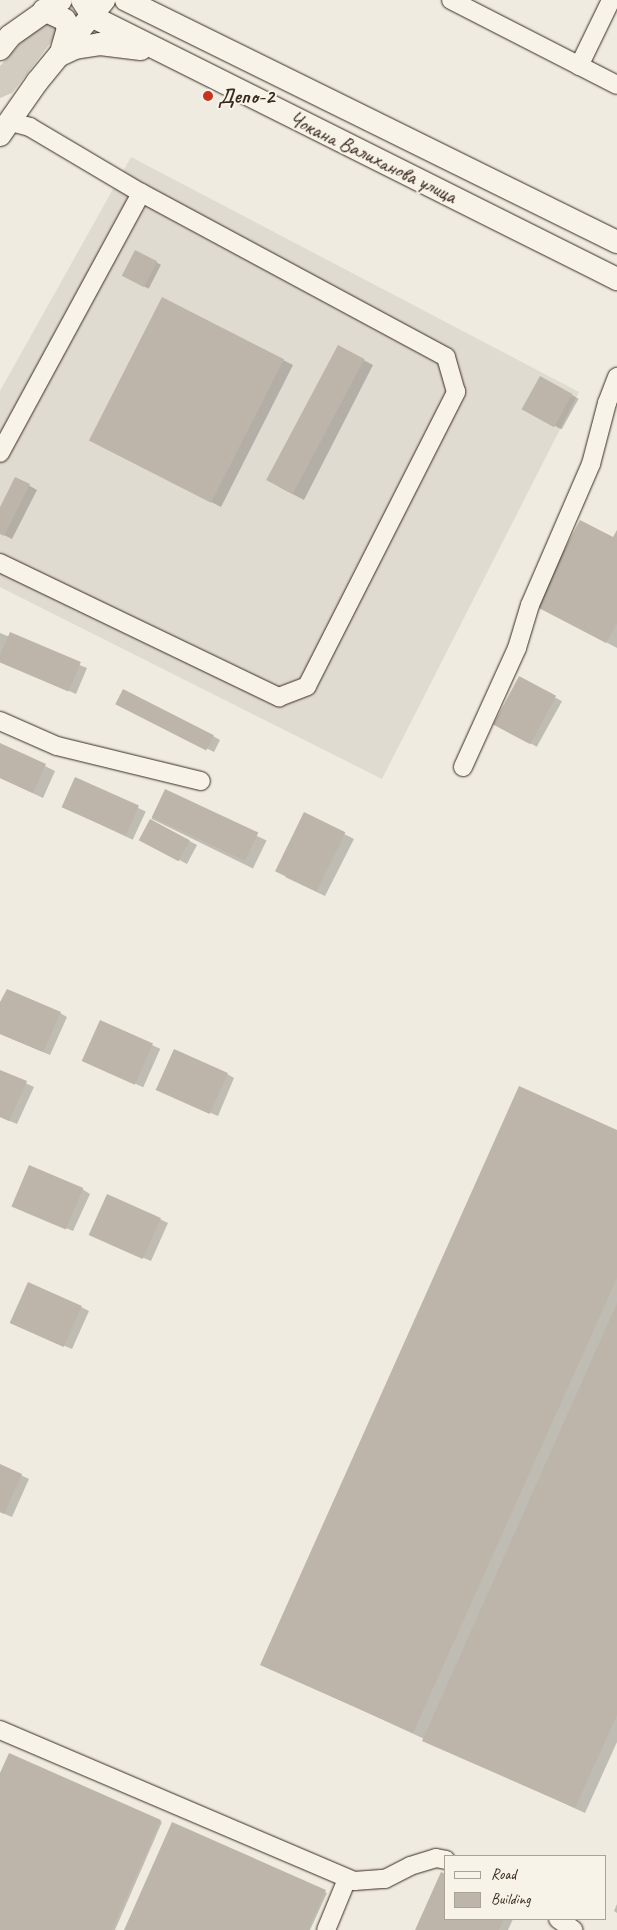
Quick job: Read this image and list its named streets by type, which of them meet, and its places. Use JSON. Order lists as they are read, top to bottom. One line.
{"streets":{"main road":["Чокана Валиханова улица"]},"places":["Депо-2"],"legend":["Road","Building"]}
